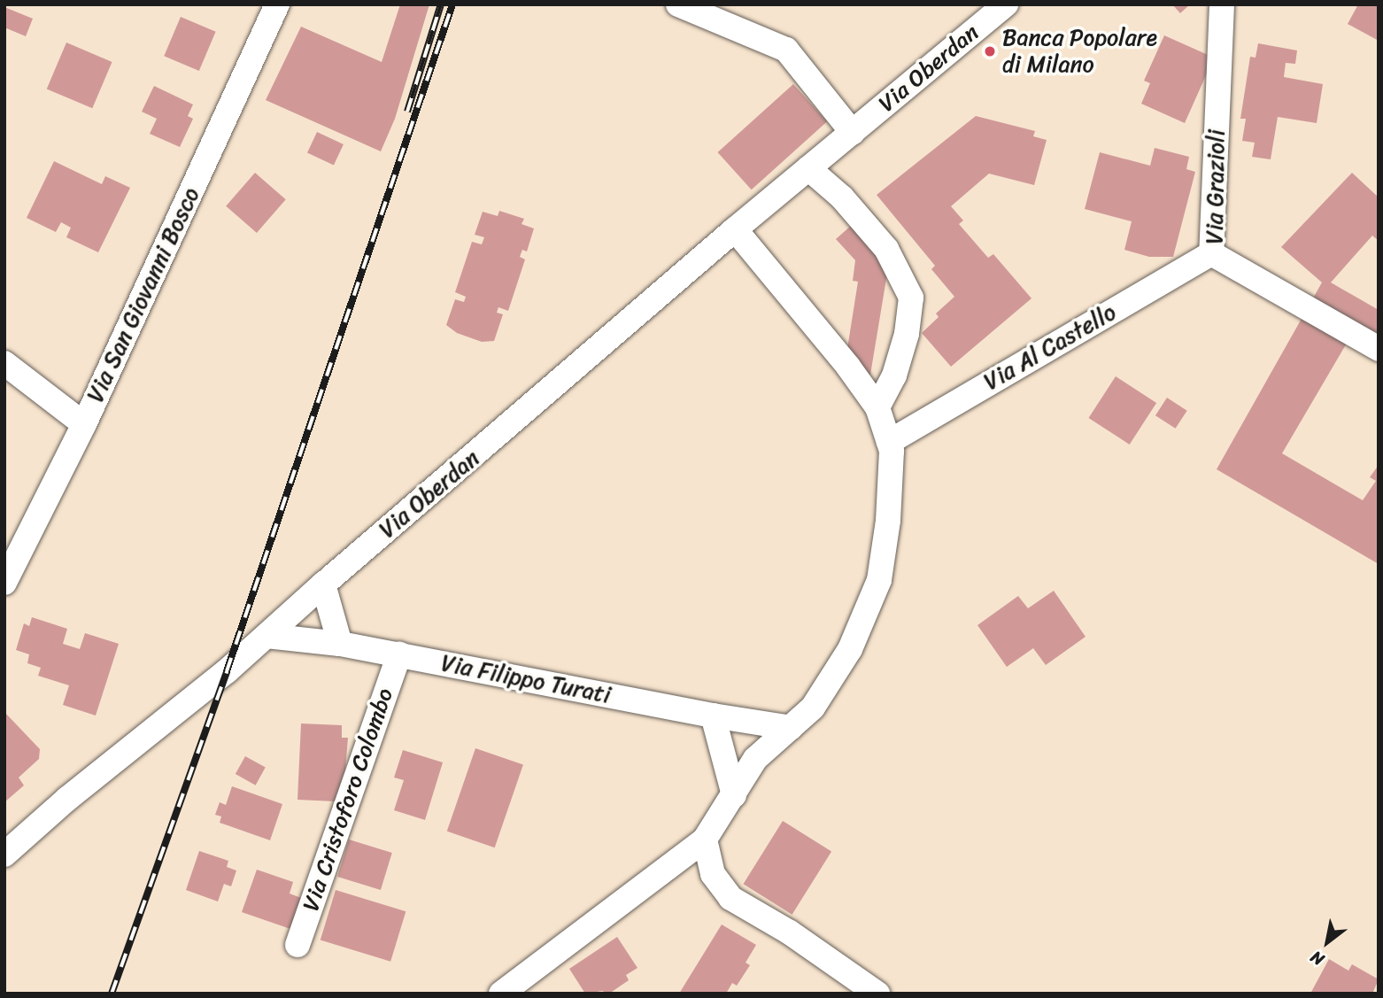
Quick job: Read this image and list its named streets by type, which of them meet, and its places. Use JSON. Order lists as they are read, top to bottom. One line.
{"streets":{"street":["Via Oberdan","Via Grazioli","Via San Giovanni Bosco","Via Al Castello","Via Filippo Turati","Via Cristoforo Colombo"]},"crossings":[["Via Oberdan","Via Filippo Turati"],["Via Grazioli","Via Al Castello"],["Via Filippo Turati","Via Cristoforo Colombo"]],"places":["Banca Popolare di Milano"],"north":"bottom left"}
